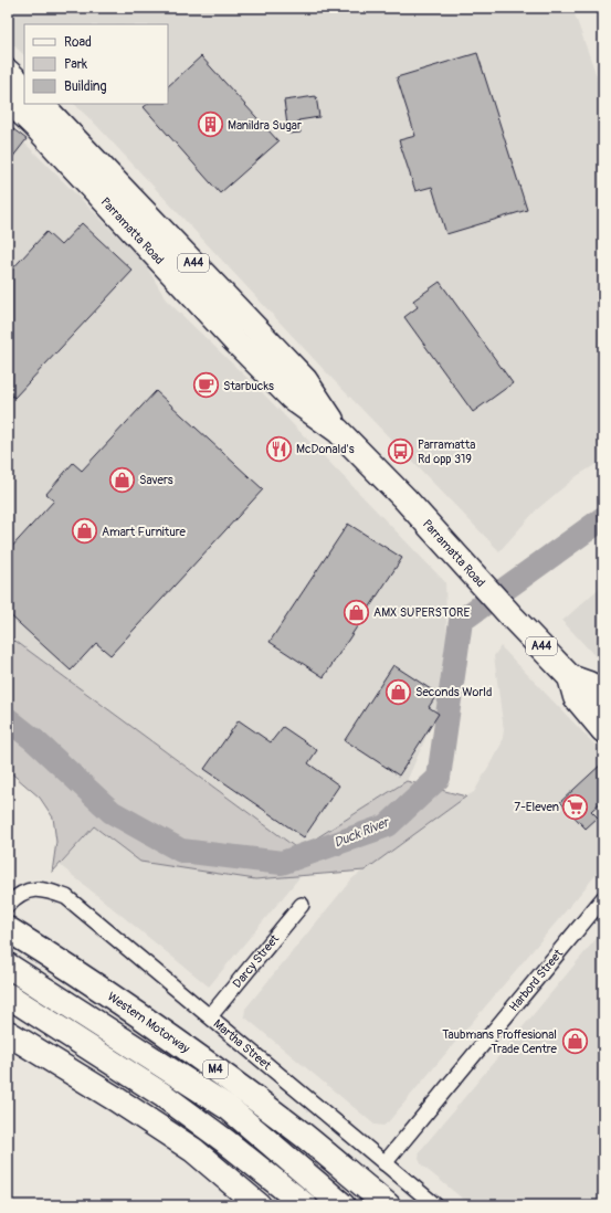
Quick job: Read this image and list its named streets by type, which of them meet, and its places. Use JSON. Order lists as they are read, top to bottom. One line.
{"streets":{"highway":["Parramatta Road","A44","Western Motorway","M4"],"street":["Darcy Street","Harbord Street","Martha Street"]},"crossings":[["Darcy Street","Martha Street"],["Harbord Street","Martha Street"]],"water":["Duck River"],"places":{"building":["Manildra Sugar"],"cafe":["Starbucks"],"restaurant":["McDonald's"],"bus stop":["Parramatta Rd opp 319"],"shop":["Savers","Amart Furniture","AMX SUPERSTORE","Seconds World","Taubmans Proffesional Trade Centre"],"supermarket":["7-Eleven"]},"legend":["Road","Park","Building"]}
